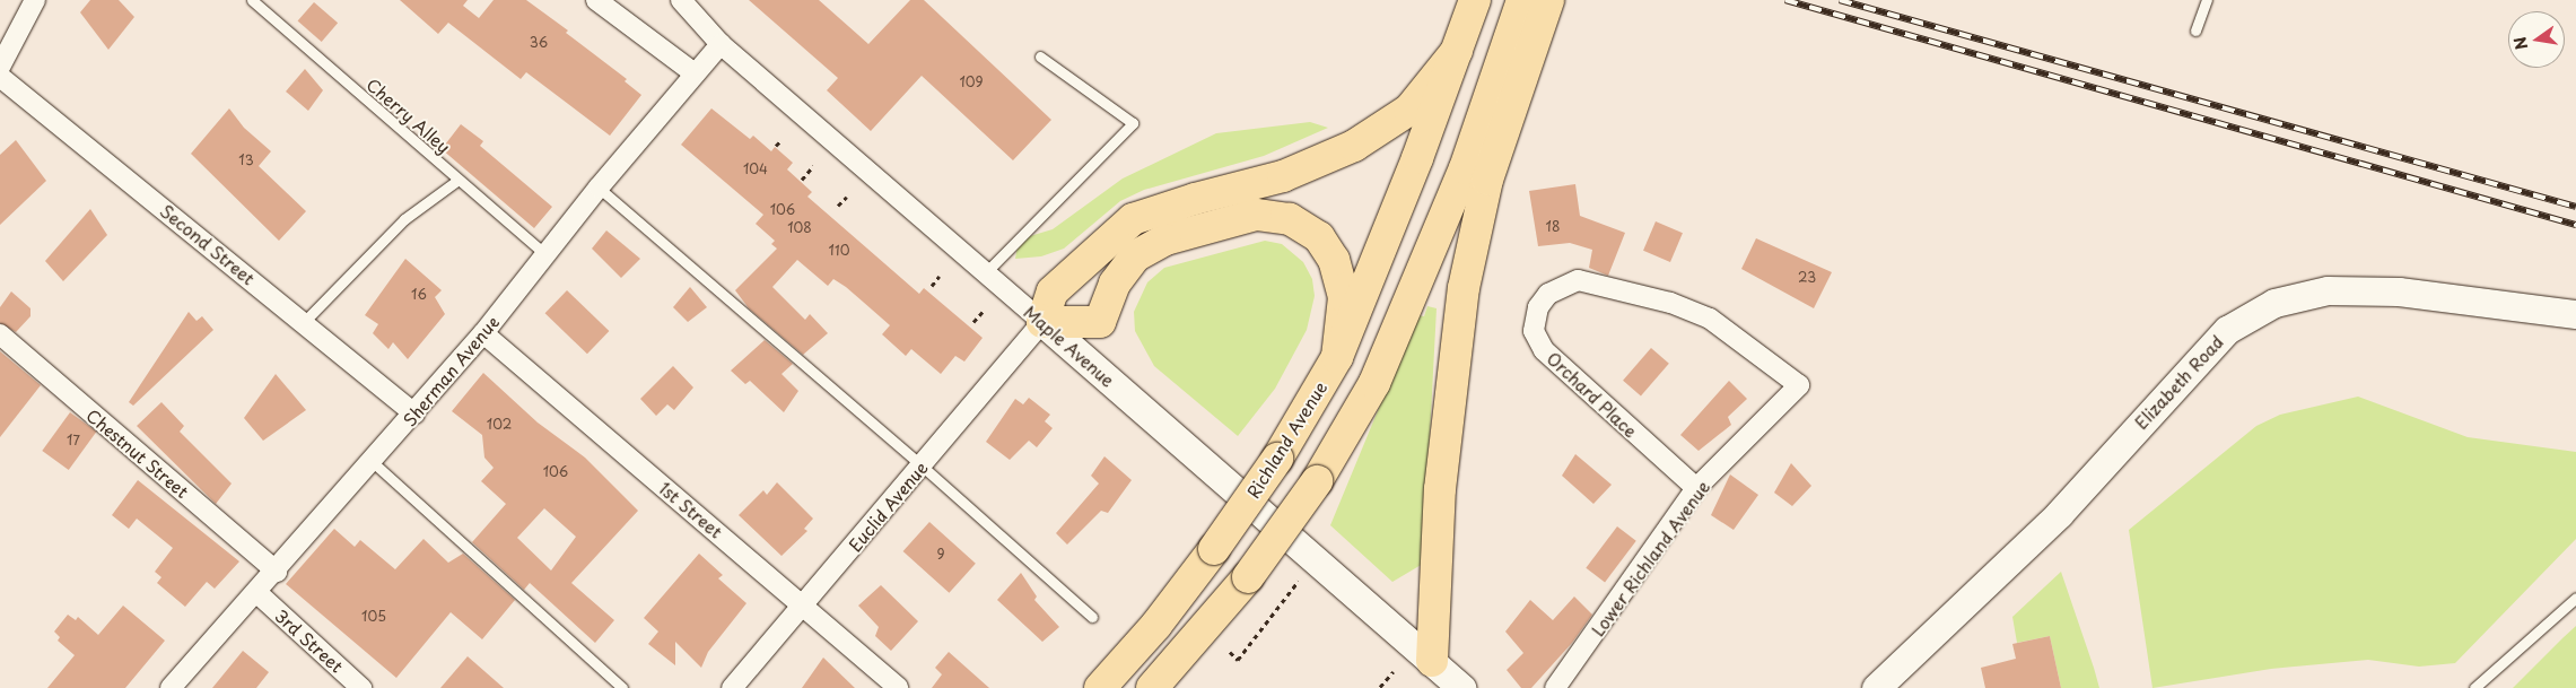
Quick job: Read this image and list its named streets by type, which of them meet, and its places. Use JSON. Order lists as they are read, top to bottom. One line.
{"streets":{"main road":["Maple Avenue","Elizabeth Road","Richland Avenue"],"street":["Second Street","Sherman Avenue","Orchard Place","Chestnut Street","Euclid Avenue","1st Street","Lower Richland Avenue","3rd Street"],"lane":["Cherry Alley"]},"crossings":[["Cherry Alley","Sherman Avenue"],["Second Street","Sherman Avenue"],["Maple Avenue","Sherman Avenue"],["Maple Avenue","Euclid Avenue"],["Sherman Avenue","Chestnut Street"],["Sherman Avenue","1st Street"],["Sherman Avenue","3rd Street"],["Orchard Place","Lower Richland Avenue"],["Euclid Avenue","1st Street"]],"house_numbers":["36","109","13","104","106","18","108","110","23","16","102","17","106","9","105"],"north":"left"}
